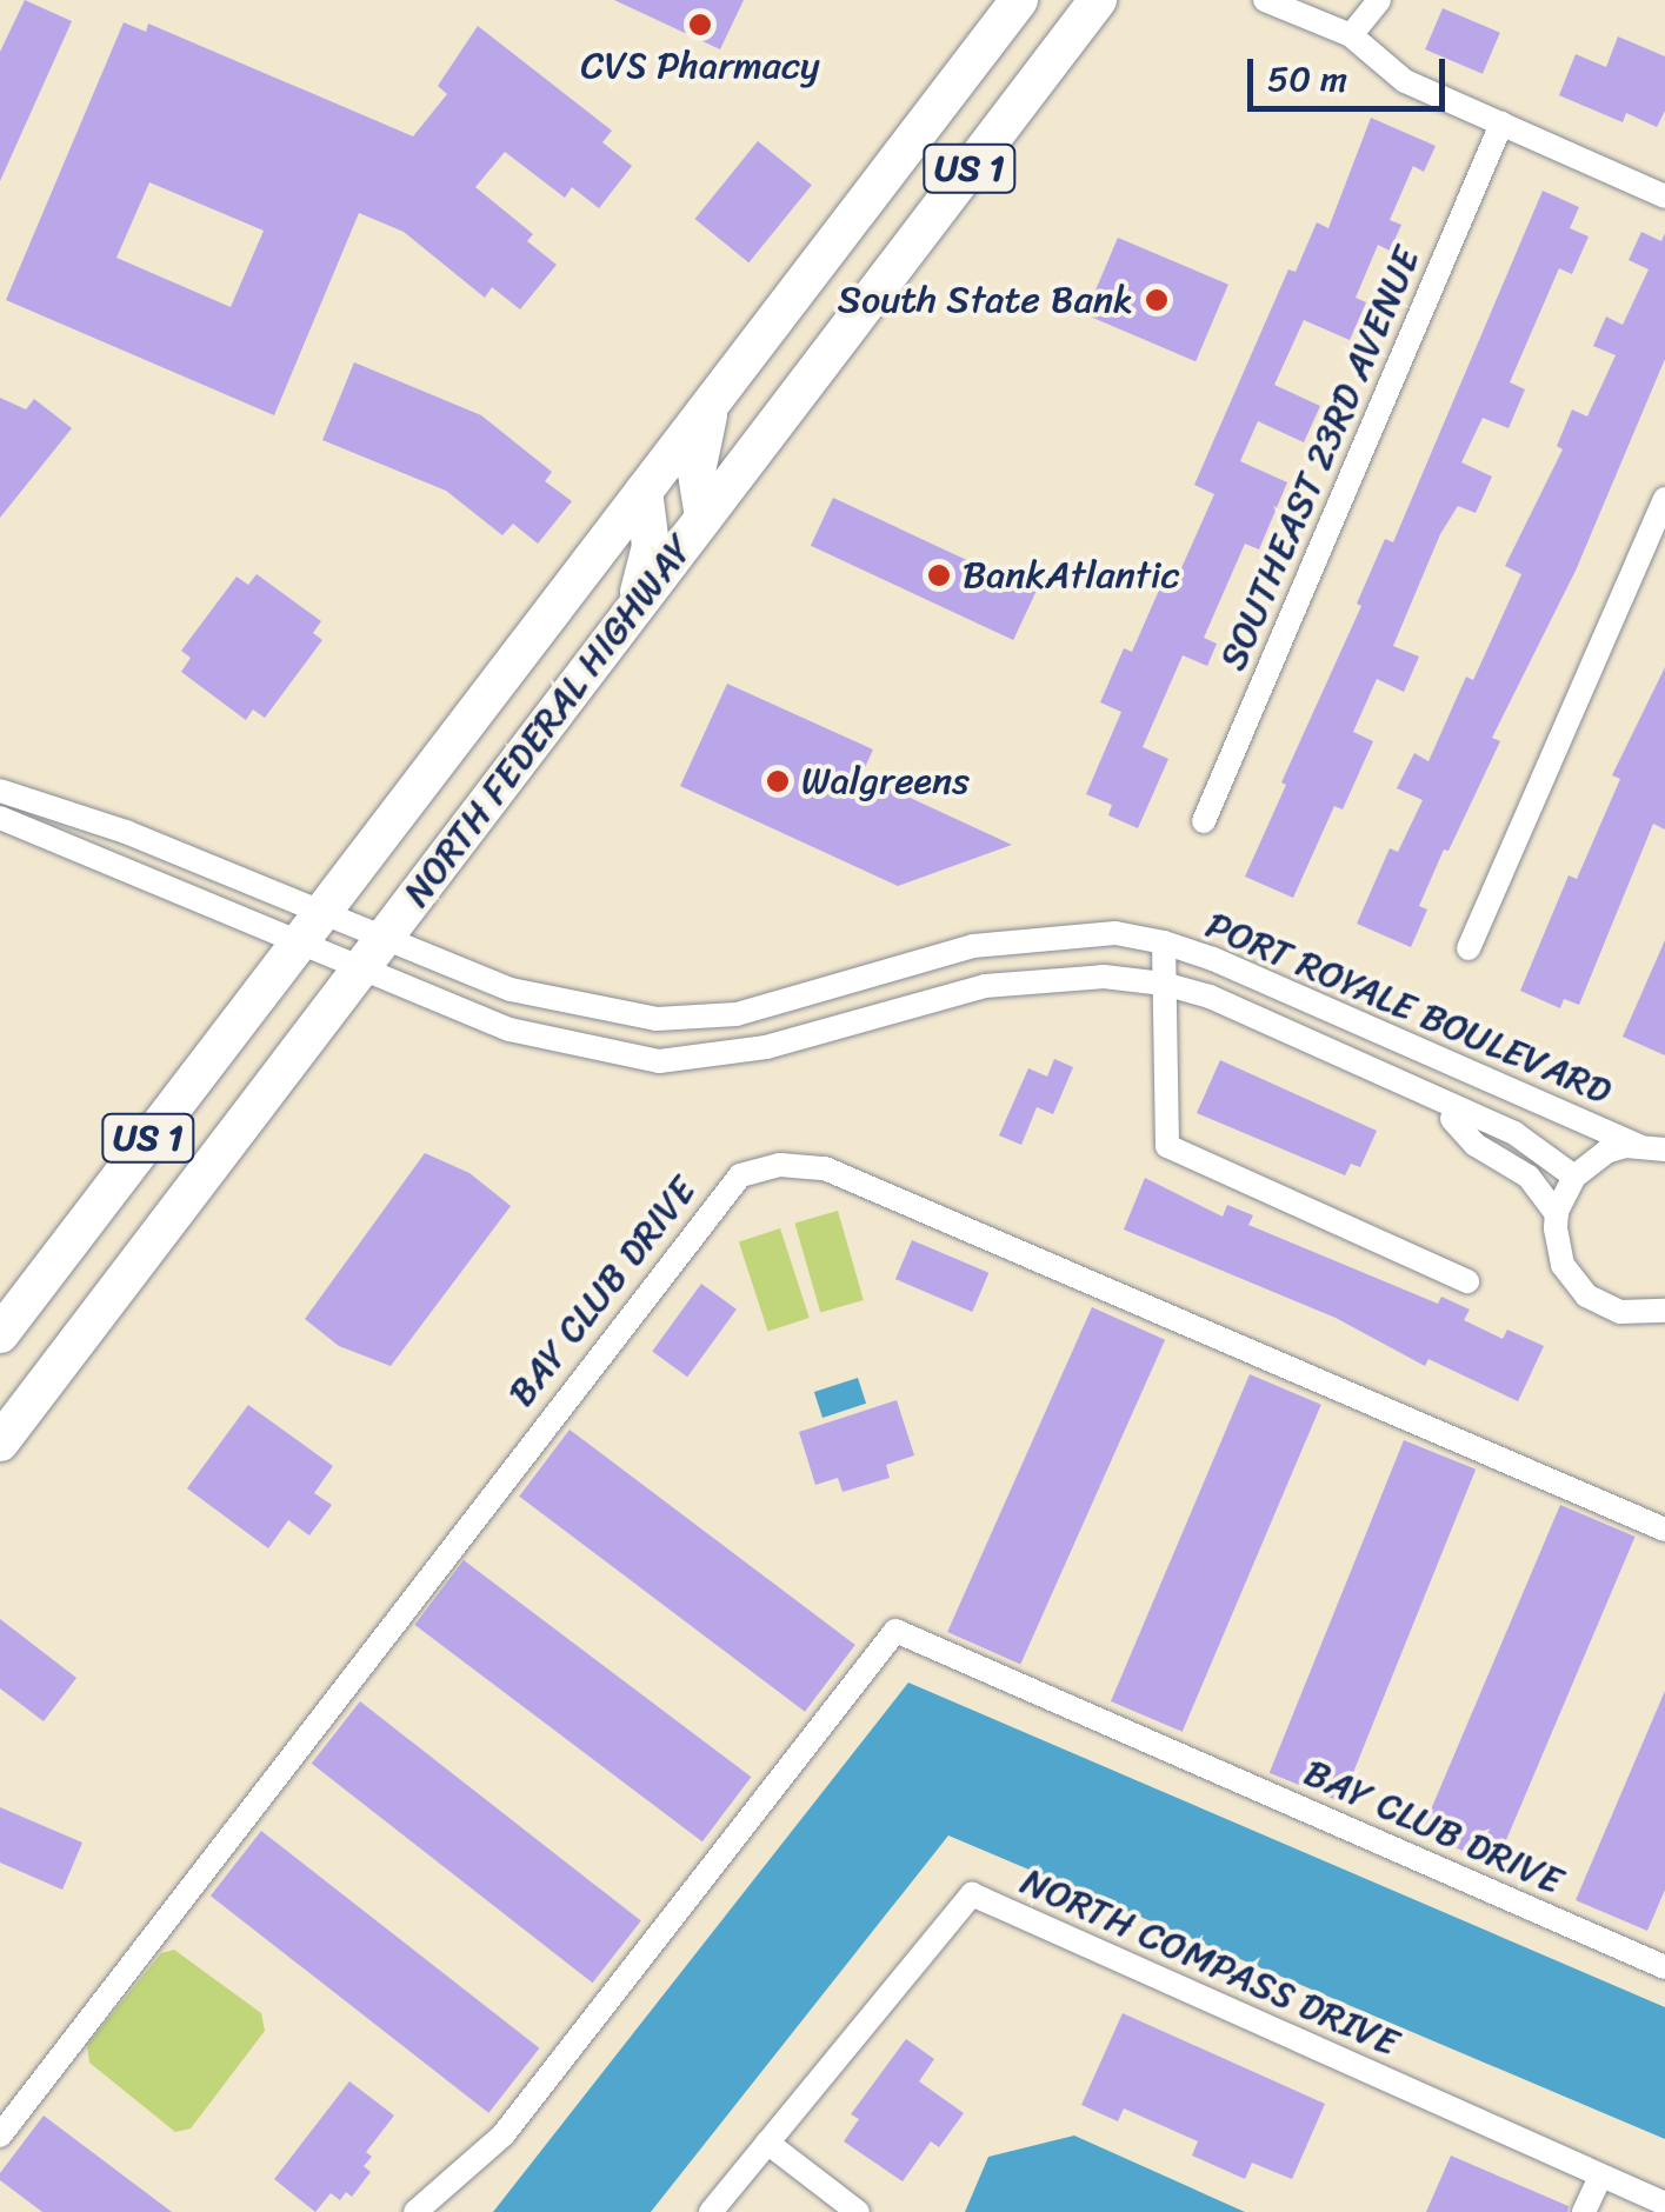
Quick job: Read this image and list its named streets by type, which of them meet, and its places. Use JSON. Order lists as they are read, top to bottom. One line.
{"streets":{"main road":["US 1","NORTH FEDERAL HIGHWAY"],"street":["SOUTHEAST 23RD AVENUE","PORT ROYALE BOULEVARD","BAY CLUB DRIVE","NORTH COMPASS DRIVE"]},"crossings":[["NORTH FEDERAL HIGHWAY","PORT ROYALE BOULEVARD"]],"places":["CVS Pharmacy","South State Bank","BankAtlantic","Walgreens"],"scale_bar":"50 m"}
